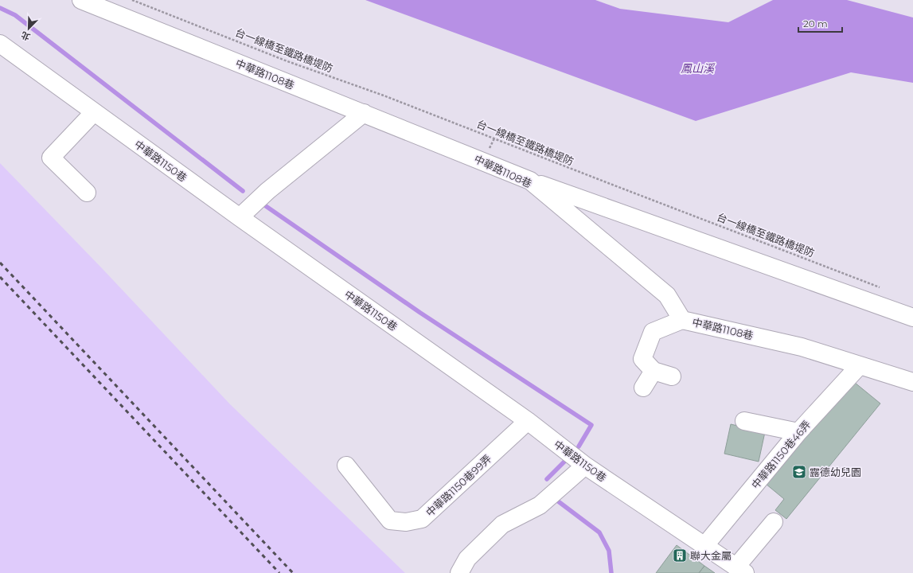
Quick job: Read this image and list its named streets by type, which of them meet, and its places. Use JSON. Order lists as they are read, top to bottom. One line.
{"streets":{"lane":["中華路1108巷","中華路1150巷","中華路1150巷46弄","中華路1150巷99弄"],"path":["台一線橋至鐵路橋堤防"]},"crossings":[["中華路1108巷","中華路1150巷46弄"],["中華路1150巷","中華路1150巷46弄"],["中華路1150巷","中華路1150巷99弄"]],"water":["鳳山溪"],"places":{"school or university":["露德幼兒園"],"building":["聯大金屬"]},"scale_bar":"20 m","north":"bottom left"}
